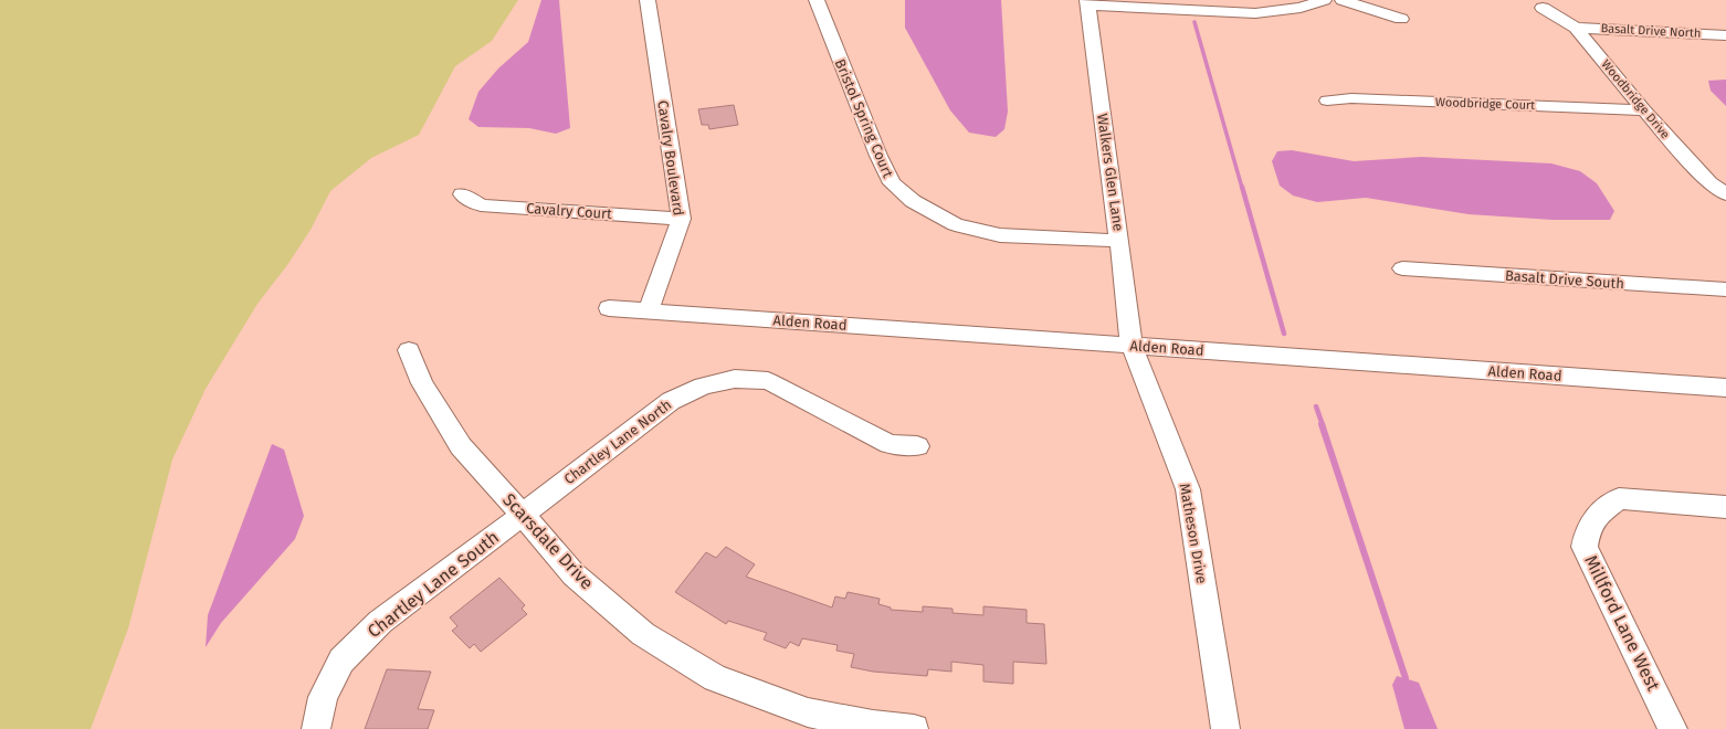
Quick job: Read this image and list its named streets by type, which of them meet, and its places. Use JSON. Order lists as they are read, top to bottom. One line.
{"streets":{"street":["Basalt Drive North","Woodbridge Drive","Woodbridge Court","Bristol Spring Court","Cavalry Boulevard","Walkers Glen Lane","Cavalry Court","Basalt Drive South","Alden Road","Chartley Lane North","Matheson Drive","Scarsdale Drive","Chartley Lane South","Millford Lane West"]},"crossings":[["Basalt Drive North","Woodbridge Drive"],["Woodbridge Drive","Woodbridge Court"],["Bristol Spring Court","Walkers Glen Lane"],["Cavalry Boulevard","Cavalry Court"],["Cavalry Boulevard","Alden Road"],["Walkers Glen Lane","Alden Road"],["Walkers Glen Lane","Matheson Drive"],["Alden Road","Matheson Drive"],["Chartley Lane North","Scarsdale Drive"],["Chartley Lane North","Chartley Lane South"],["Scarsdale Drive","Chartley Lane South"]]}
